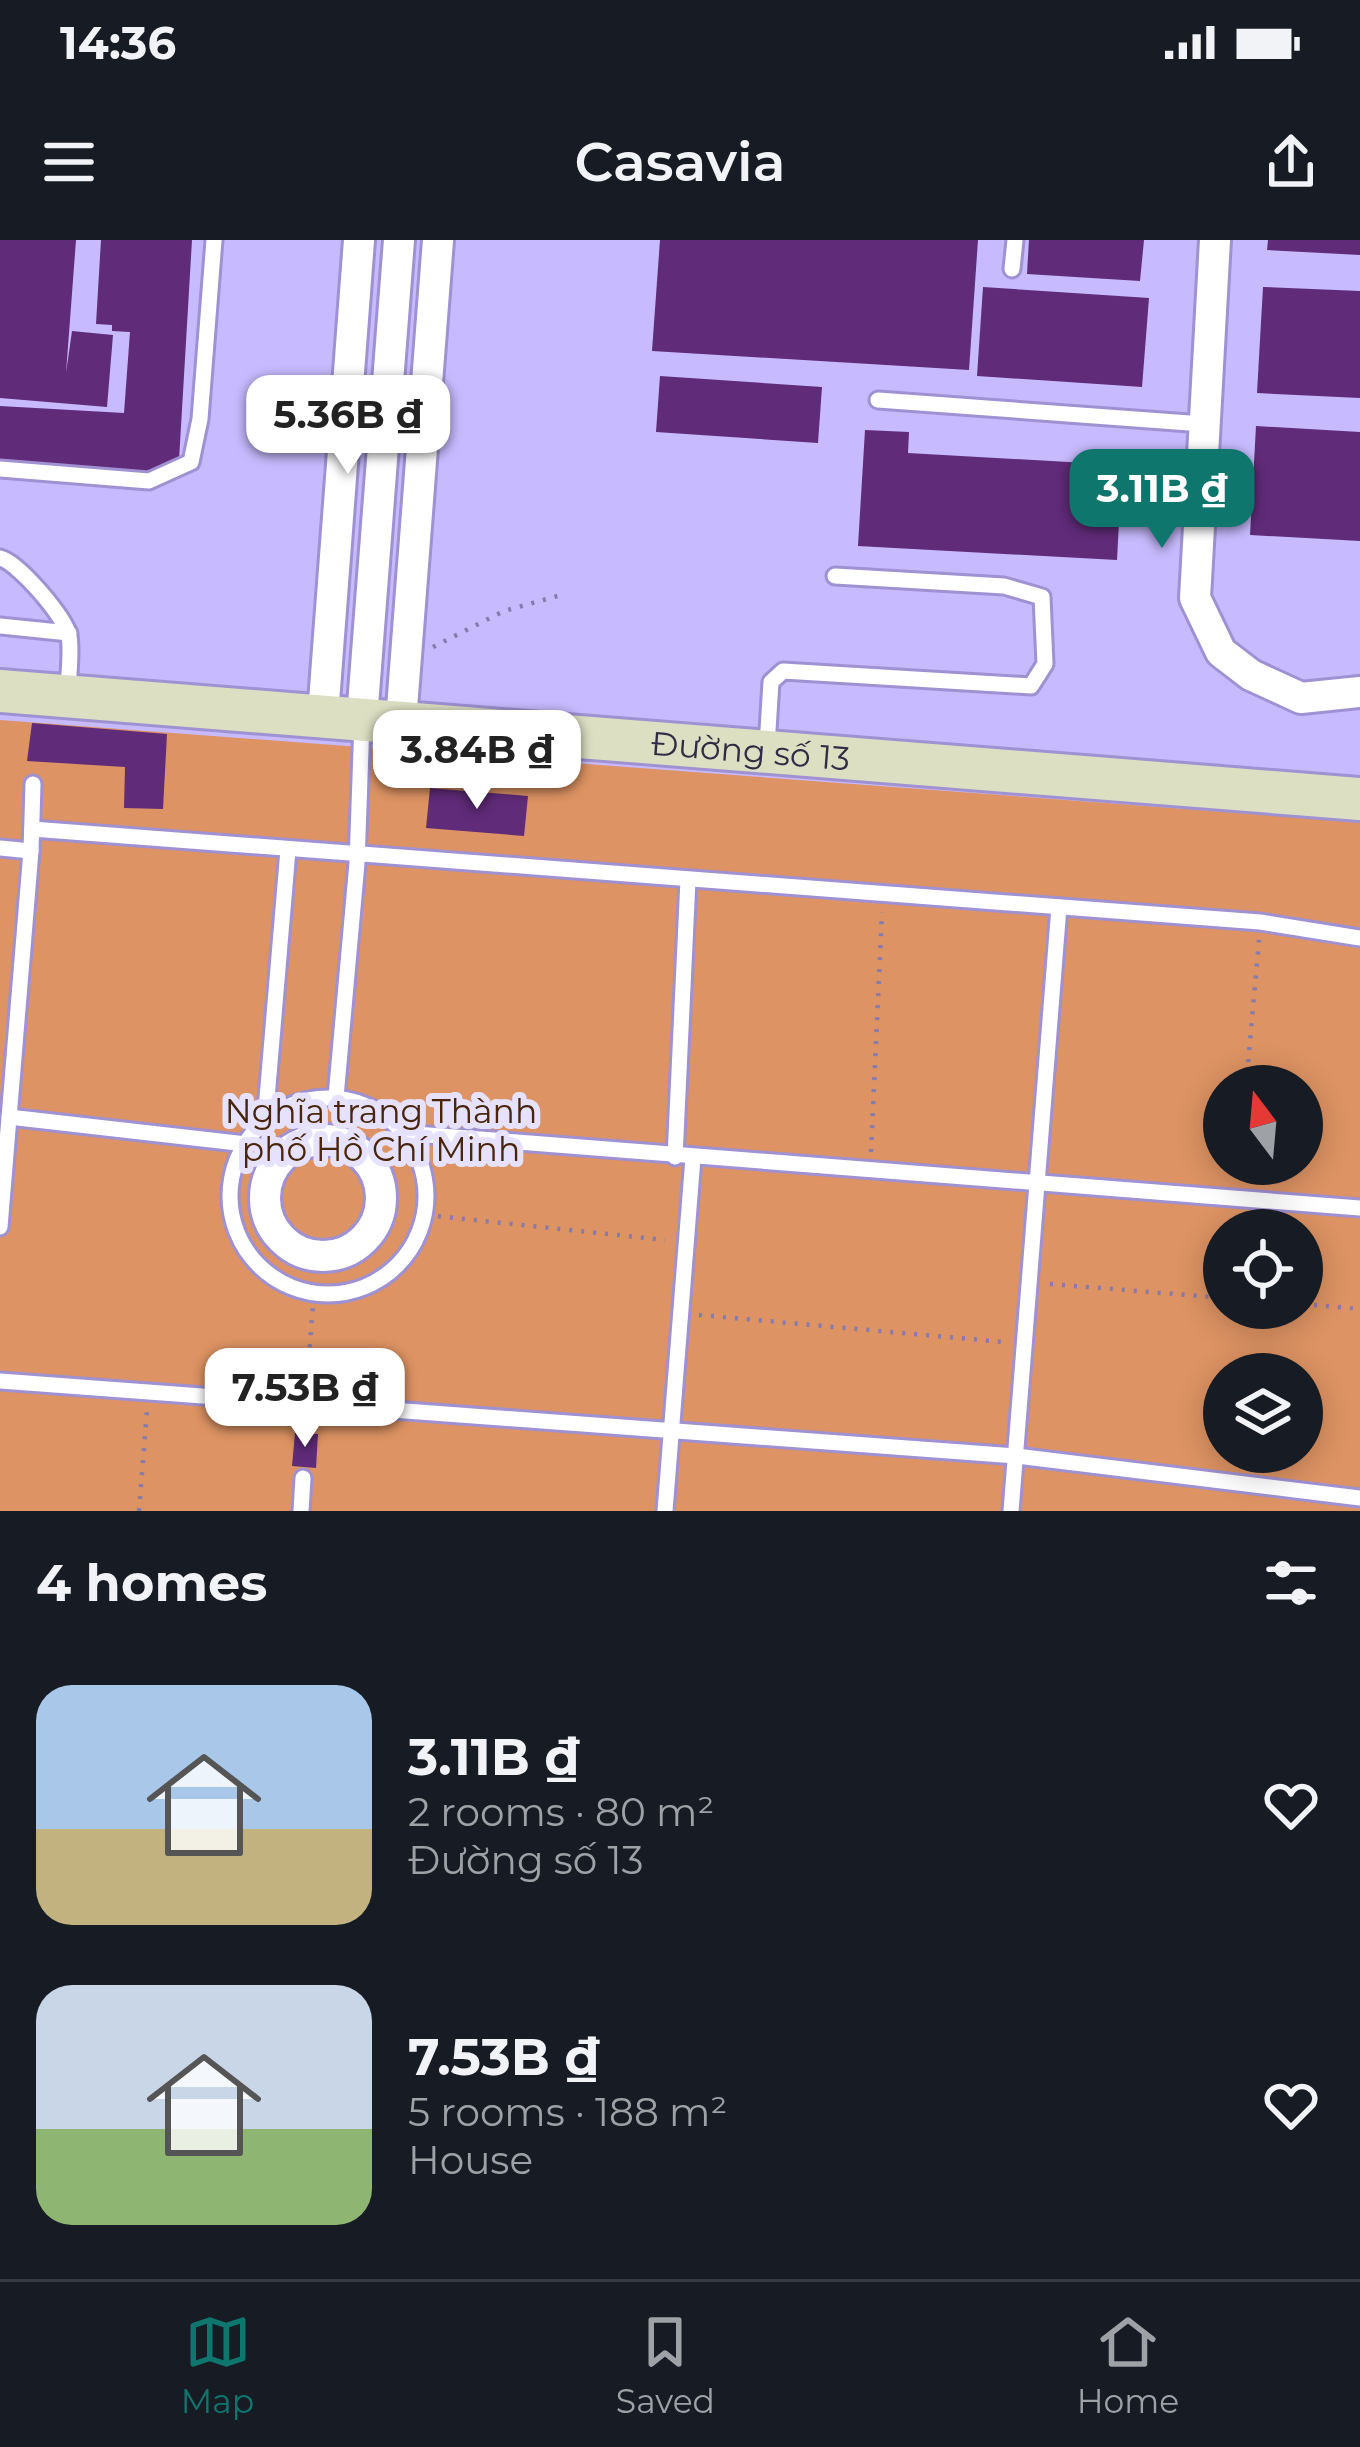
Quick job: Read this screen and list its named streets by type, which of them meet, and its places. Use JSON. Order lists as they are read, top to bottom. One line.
{"streets":{"street":["Đường số 13"]},"parks":["Nghĩa trang Thành phố Hồ Chí Minh"],"north":"top","page":{"status":"14:36","header":"Casavia","price":["5.36B ₫","3.11B ₫","3.84B ₫","7.53B ₫"],"heading":"4 homes","list":[{"name":"3.11B ₫","note":"2 rooms · 80 m² · Đường số 13"},{"name":"7.53B ₫","note":"5 rooms · 188 m² · House"}],"tabs":["Map","Saved","Home"]}}
